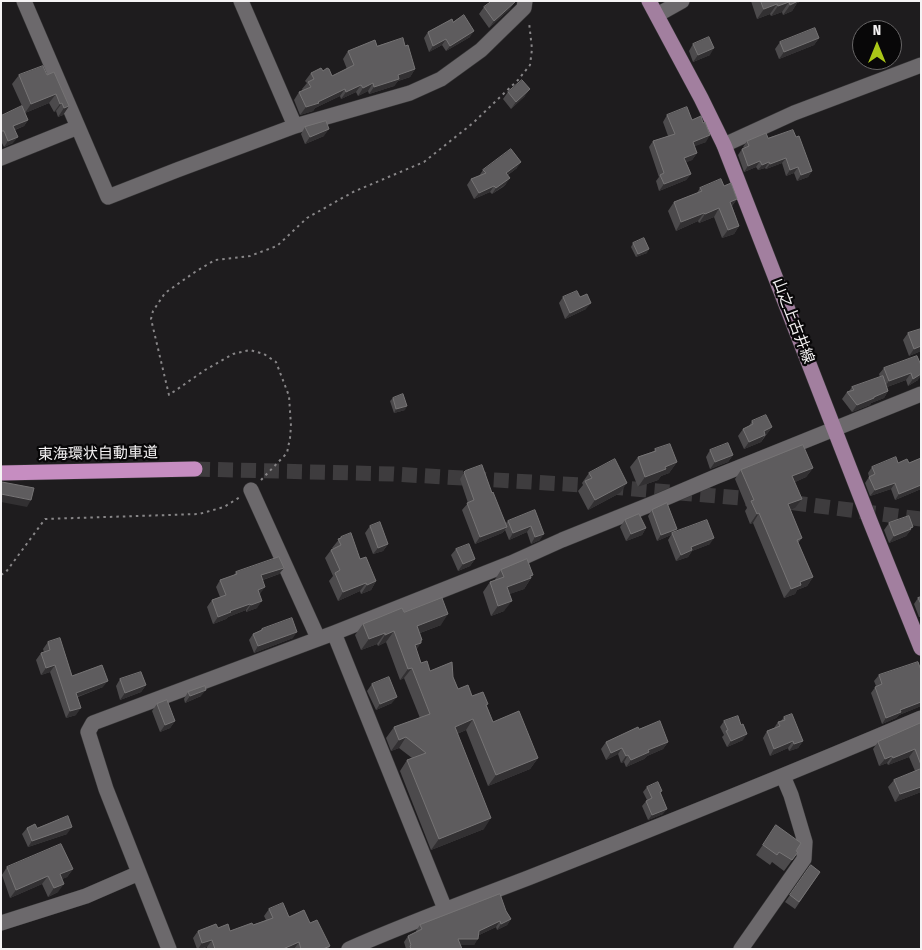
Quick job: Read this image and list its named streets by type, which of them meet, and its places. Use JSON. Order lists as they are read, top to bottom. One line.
{"streets":{"highway":["東海環状自動車道"],"main road":["山之上古井線"]},"north":"top"}
